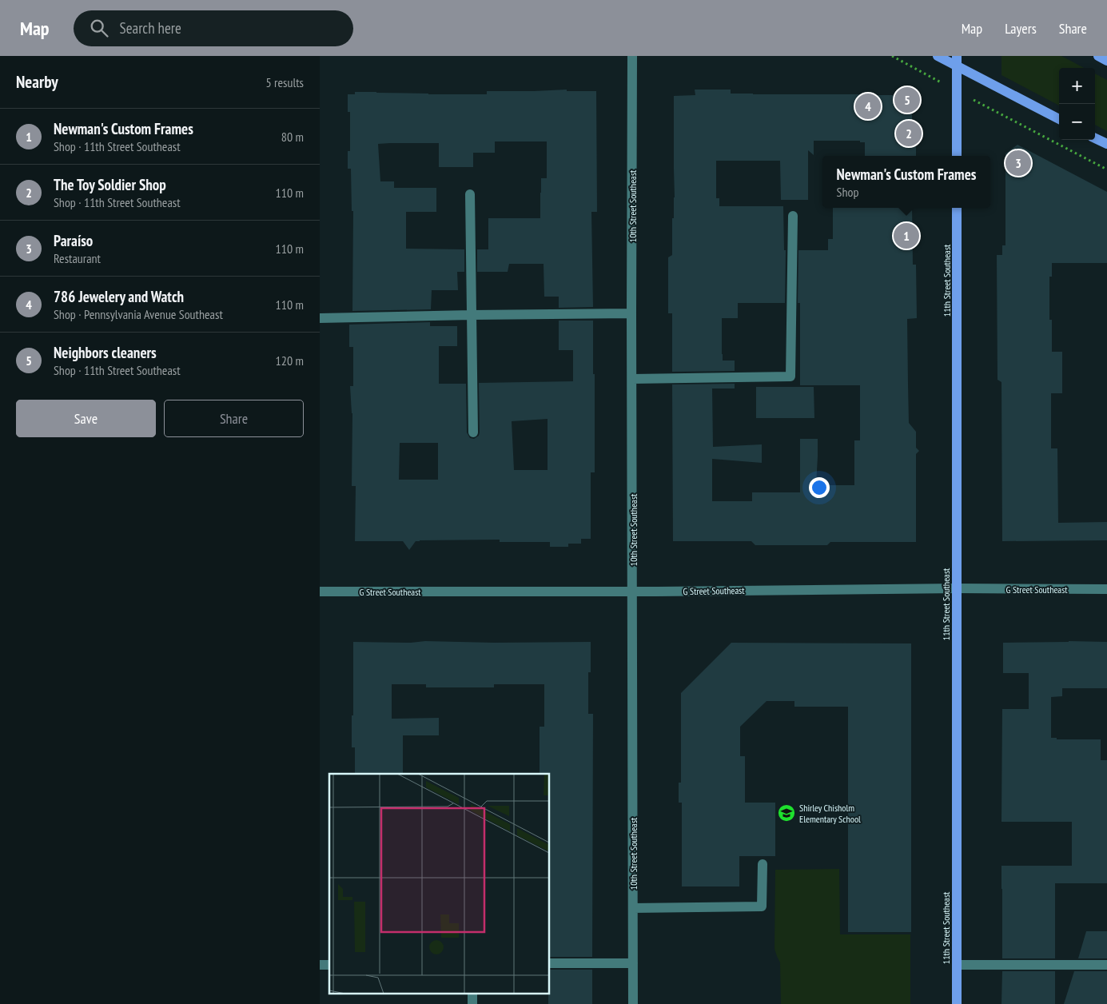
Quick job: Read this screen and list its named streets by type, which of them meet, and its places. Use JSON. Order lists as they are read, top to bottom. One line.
{"streets":{"main road":["11th Street Southeast"],"street":["10th Street Southeast","G Street Southeast"]},"crossings":[["10th Street Southeast","G Street Southeast"],["11th Street Southeast","G Street Southeast"]],"places":{"school or university":["Shirley Chisholm Elementary School"]},"page":{"header":"Map","search":"Search here","nav":["Map","Layers","Share"],"heading":["Nearby","5 results"],"map_buttons":["+","−"],"pins":["5","4","2","3","1"],"list":[{"mark":"1","name":"Newman's Custom Frames","note":"Shop · 11th Street Southeast","value":"80 m"},{"mark":"2","name":"The Toy Soldier Shop","note":"Shop · 11th Street Southeast","value":"110 m"},{"mark":"3","name":"Paraíso","note":"Restaurant","value":"110 m"},{"mark":"4","name":"786 Jewelery and Watch","note":"Shop · Pennsylvania Avenue Southeast","value":"110 m"},{"mark":"5","name":"Neighbors cleaners","note":"Shop · 11th Street Southeast","value":"120 m"}],"popup":["Newman's Custom Frames","Shop"],"buttons":["Save","Share"]}}
